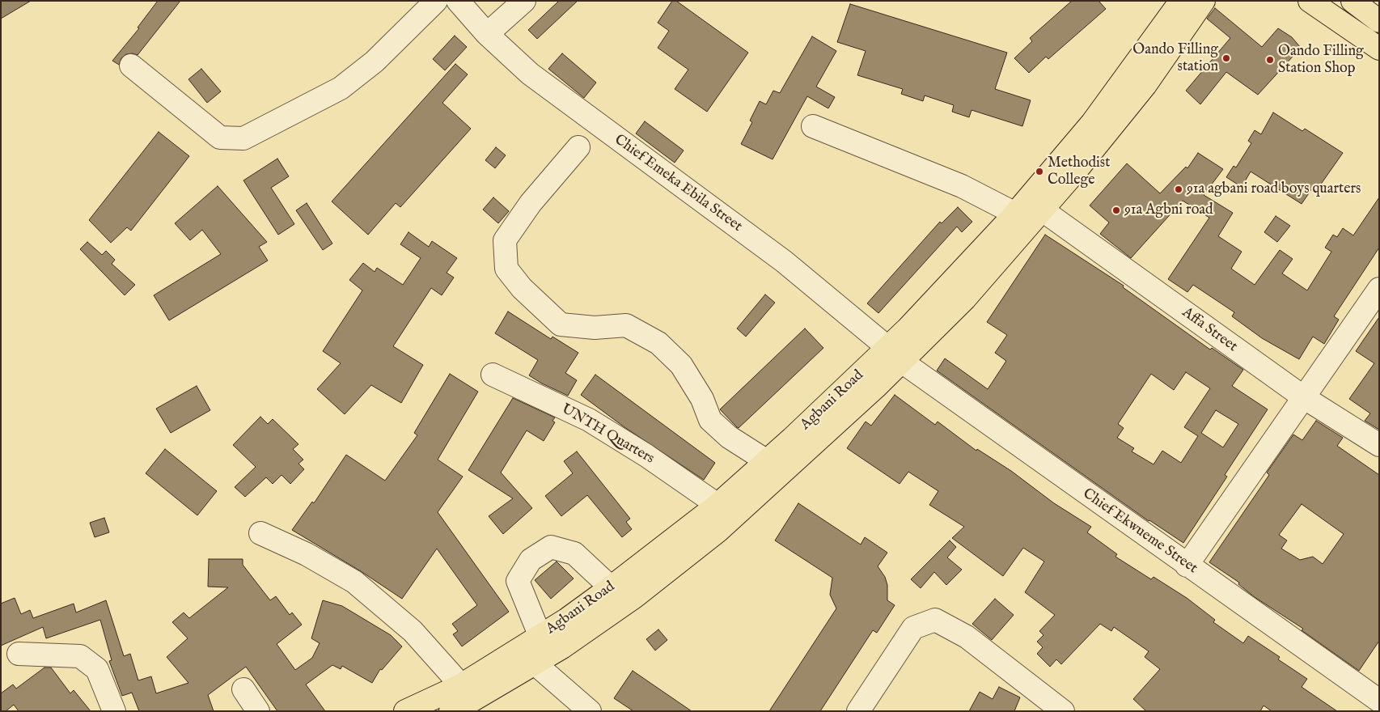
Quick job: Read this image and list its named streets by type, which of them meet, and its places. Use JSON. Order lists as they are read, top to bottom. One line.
{"streets":{"main road":["Agbani Road"],"street":["Chief Emeka Ebila Street","Affa Street","UNTH Quarters","Chief Ekwueme Street"]},"crossings":[["Chief Emeka Ebila Street","Agbani Road"],["Chief Emeka Ebila Street","Chief Ekwueme Street"],["Affa Street","Agbani Road"],["Agbani Road","UNTH Quarters"],["Agbani Road","Chief Ekwueme Street"]],"places":["Oando Filling station","Oando Filling Station Shop","Methodist College","91a agbani road boys quarters","91a Agbni road"]}
